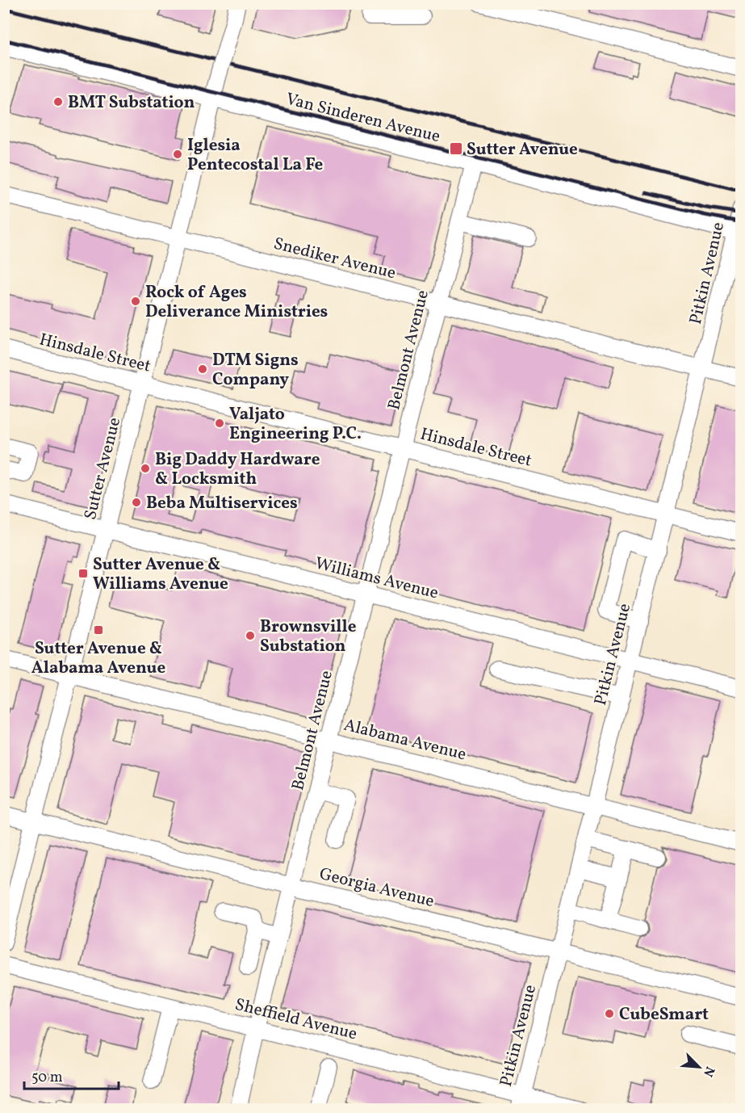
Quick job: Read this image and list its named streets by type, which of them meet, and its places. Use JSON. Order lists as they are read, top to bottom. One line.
{"streets":{"street":["Van Sinderen Avenue","Snediker Avenue","Pitkin Avenue","Belmont Avenue","Hinsdale Street","Sutter Avenue","Williams Avenue","Alabama Avenue","Georgia Avenue","Sheffield Avenue"]},"crossings":[["Van Sinderen Avenue","Pitkin Avenue"],["Van Sinderen Avenue","Belmont Avenue"],["Van Sinderen Avenue","Sutter Avenue"],["Snediker Avenue","Pitkin Avenue"],["Snediker Avenue","Belmont Avenue"],["Snediker Avenue","Sutter Avenue"],["Pitkin Avenue","Hinsdale Street"],["Pitkin Avenue","Williams Avenue"],["Pitkin Avenue","Alabama Avenue"],["Pitkin Avenue","Georgia Avenue"],["Pitkin Avenue","Sheffield Avenue"],["Belmont Avenue","Hinsdale Street"],["Belmont Avenue","Williams Avenue"],["Belmont Avenue","Alabama Avenue"],["Belmont Avenue","Georgia Avenue"],["Belmont Avenue","Sheffield Avenue"],["Hinsdale Street","Sutter Avenue"],["Sutter Avenue","Williams Avenue"],["Sutter Avenue","Alabama Avenue"],["Sutter Avenue","Georgia Avenue"]],"places":{"other":["BMT Substation","Iglesia Pentecostal La Fe","Rock of Ages Deliverance Ministries","DTM Signs Company","Valjato Engineering P.C.","Big Daddy Hardware & Locksmith","Beba Multiservices","Brownsville Substation","CubeSmart"],"transit":["Sutter Avenue","Sutter Avenue & Williams Avenue","Sutter Avenue & Alabama Avenue"]},"scale_bar":"50 m","north":"bottom right"}
